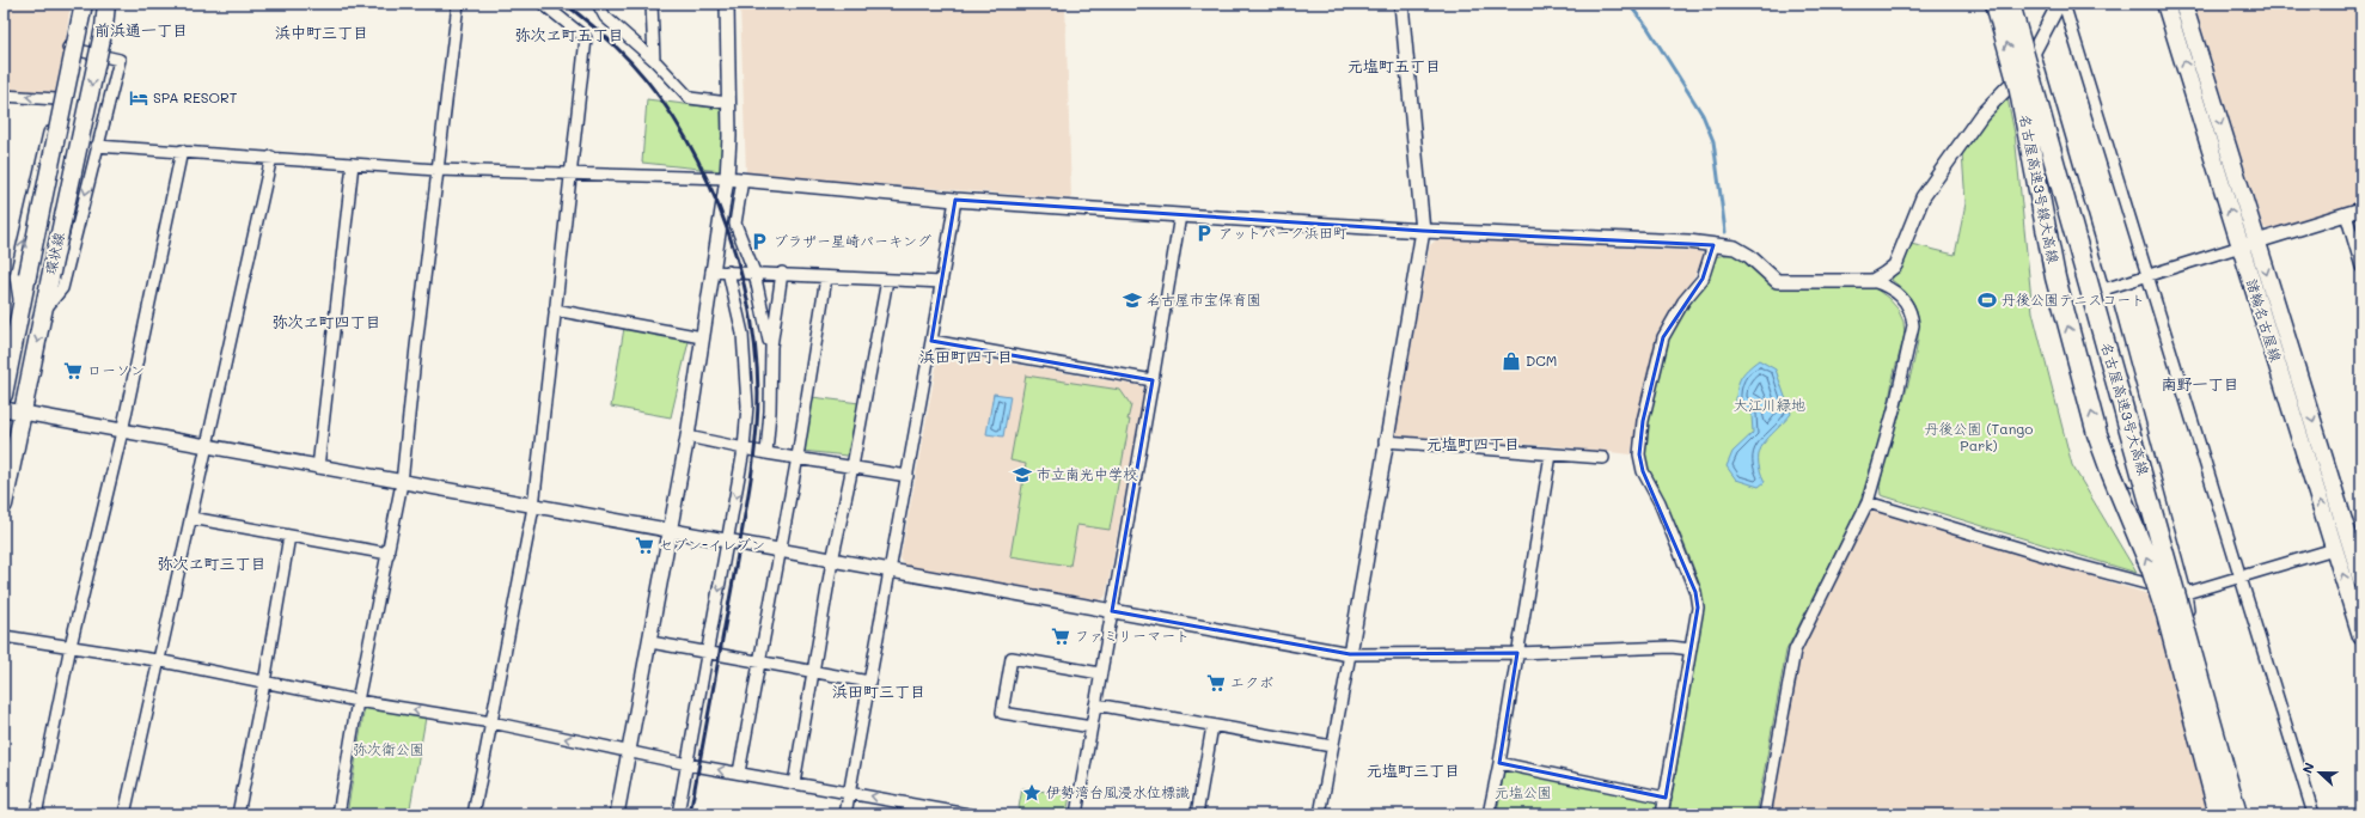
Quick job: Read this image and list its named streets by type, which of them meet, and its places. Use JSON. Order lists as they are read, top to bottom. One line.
{"streets":{"highway":["名古屋高速3号線大高線","名古屋高速3号大高線"],"main road":["環状線","諸輪名古屋線"]},"crossings":[["名古屋高速3号線大高線","名古屋高速3号大高線"]],"districts":["前浜通一丁目","浜中町三丁目","弥次ヱ町五丁目","元塩町五丁目","弥次ヱ町四丁目","浜田町四丁目","南野一丁目","元塩町四丁目","弥次ヱ町三丁目","浜田町三丁目","元塩町三丁目"],"parks":["大江川緑地","丹後公園 (Tango Park)","弥次衛公園","元塩公園"],"places":{"hotel":["SPA RESORT"],"parking":["アットパーク浜田町","ブラザー星崎パーキング"],"school or university":["名古屋市宝保育園","市立南光中学校"],"sports":["丹後公園テニスコート"],"shop":["DCM"],"supermarket":["ローソン","セブン-イレブン","ファミリーマート","エクボ"],"place":["伊勢湾台風浸水位標識"]},"north":"left"}
